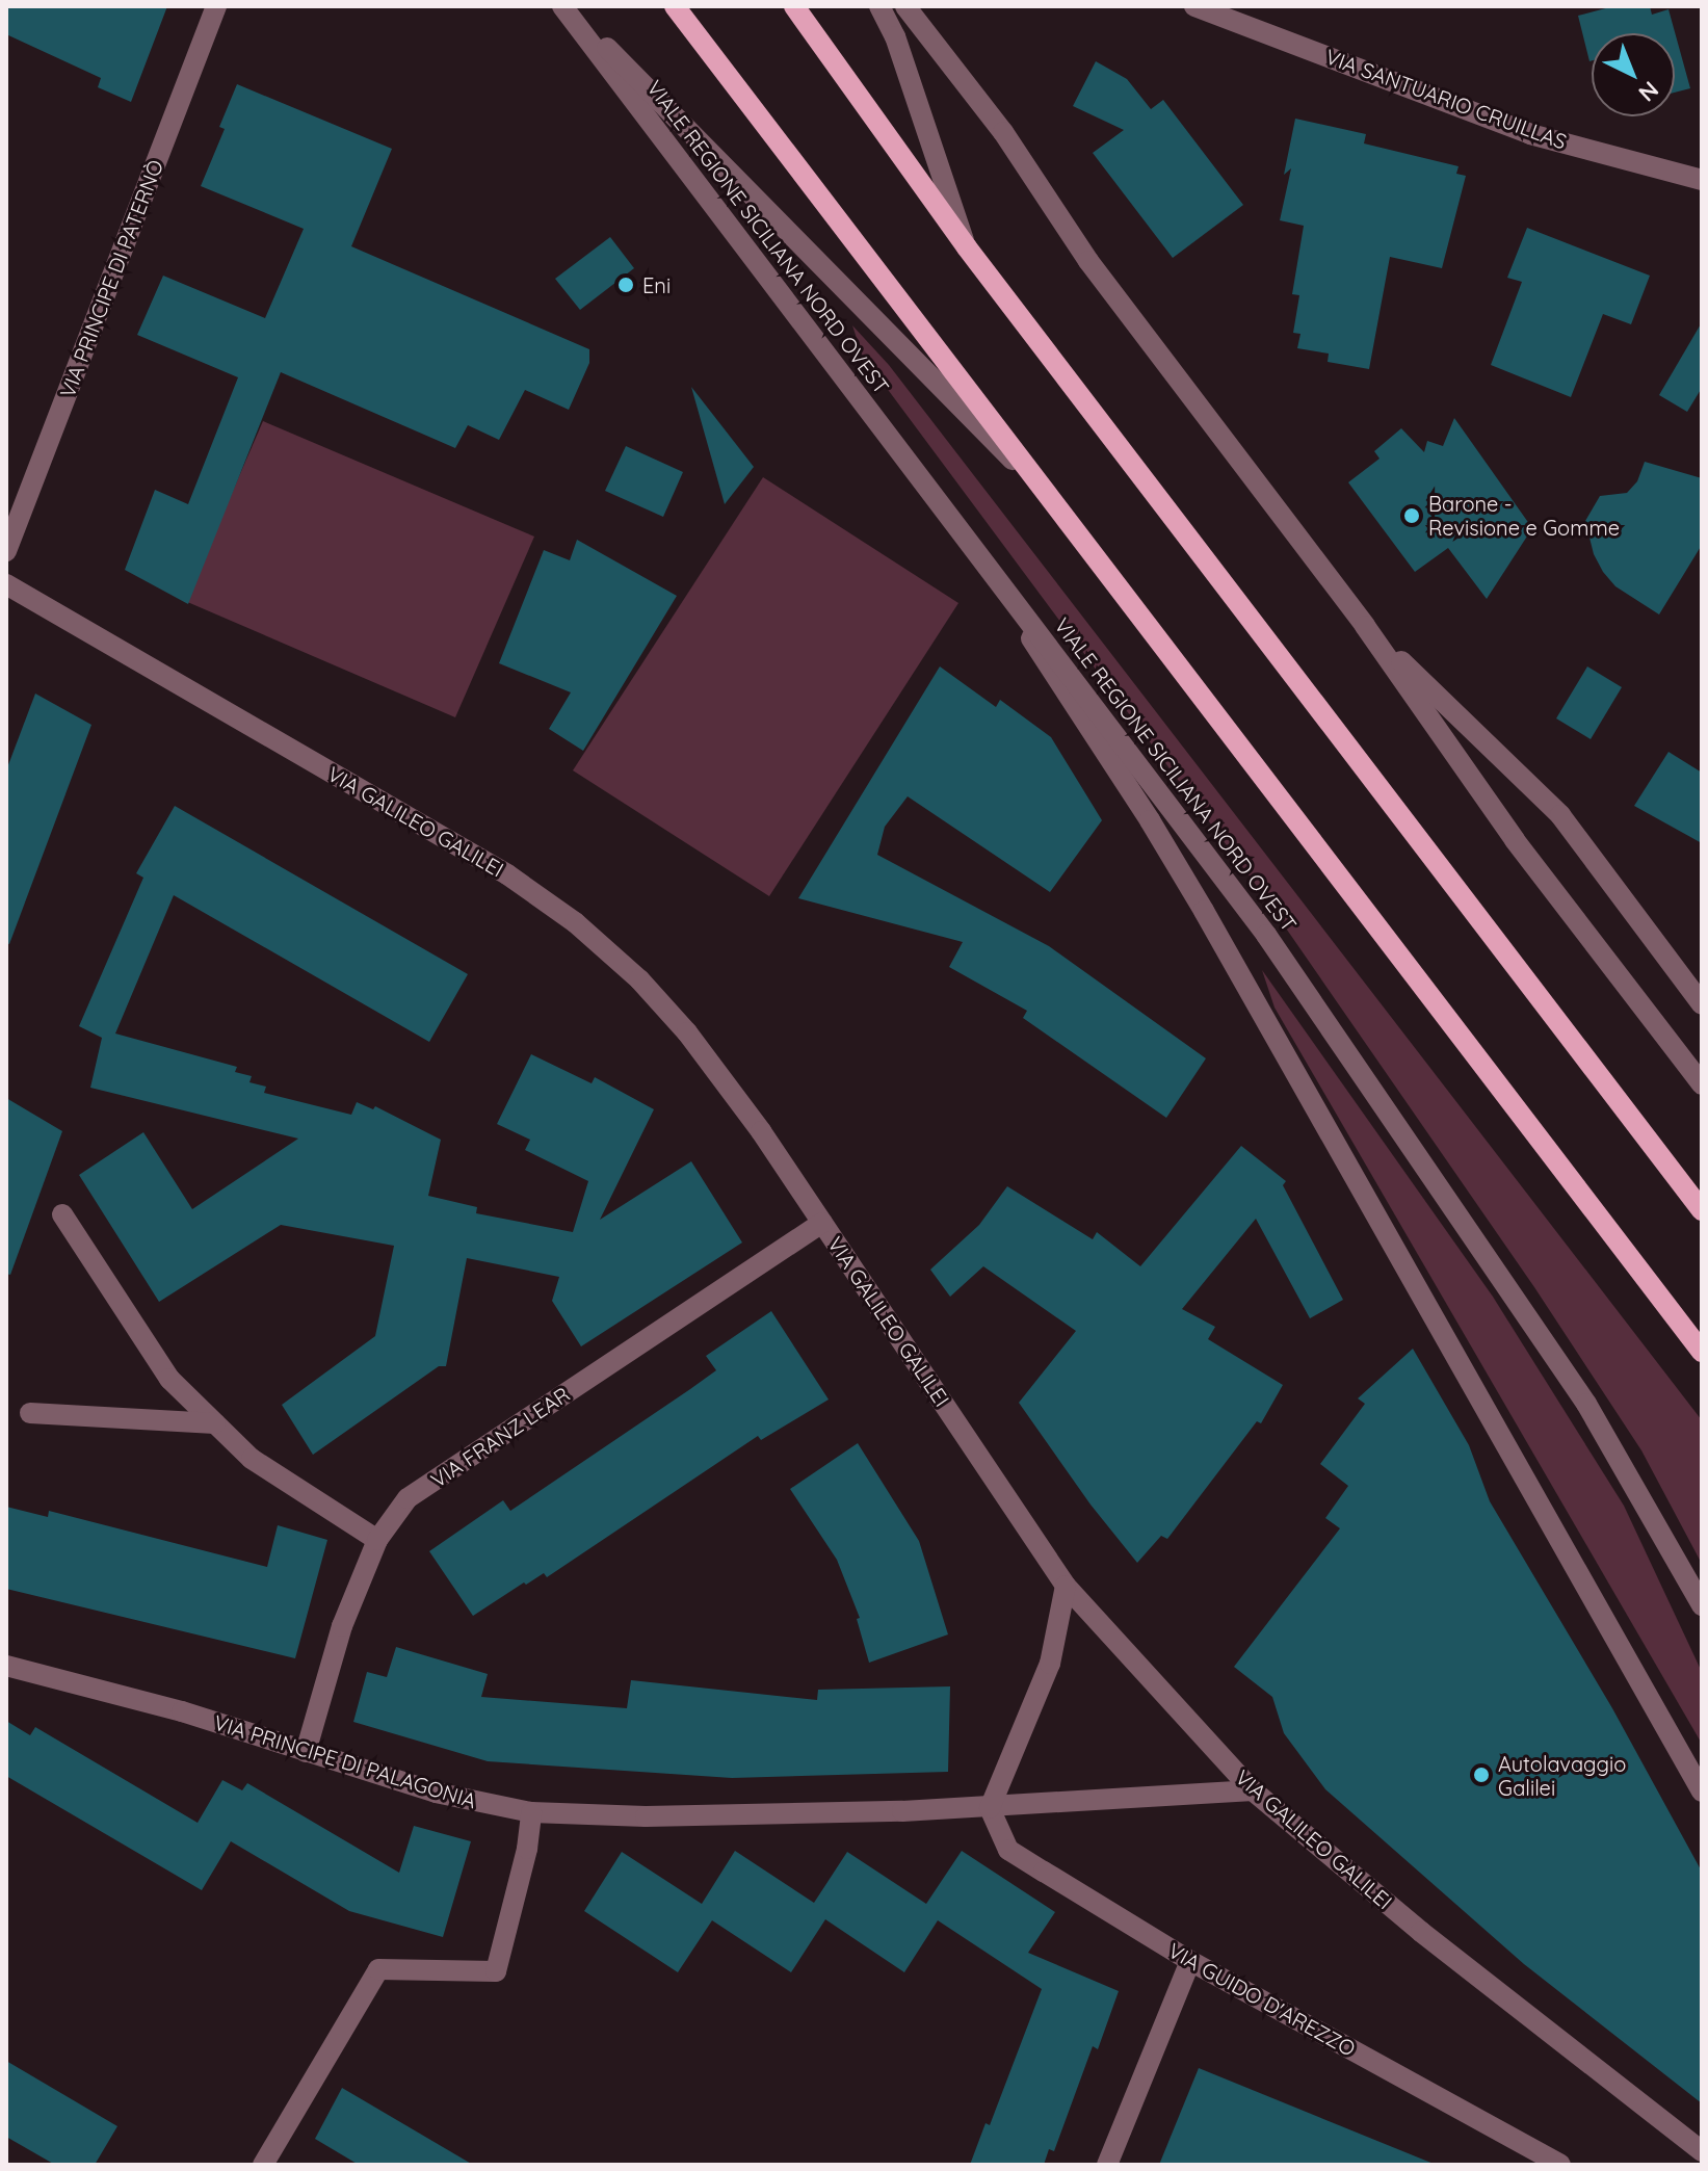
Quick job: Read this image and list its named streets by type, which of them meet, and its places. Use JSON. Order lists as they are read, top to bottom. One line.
{"streets":{"street":["VIA SANTUARIO CRUILLAS","VIALE REGIONE SICILIANA NORD OVEST","VIA PRINCIPE DI PATERNÒ","VIA GALILEO GALILEI","VIA FRANZ LEAR","VIA PRINCIPE DI PALAGONIA","VIA GUIDO D'AREZZO"]},"crossings":[["VIA GALILEO GALILEI","VIA FRANZ LEAR"],["VIA GALILEO GALILEI","VIA PRINCIPE DI PALAGONIA"],["VIA FRANZ LEAR","VIA PRINCIPE DI PALAGONIA"],["VIA PRINCIPE DI PALAGONIA","VIA GUIDO D'AREZZO"]],"places":["Eni","Barone - Revisione e Gomme","Autolavaggio Galilei"],"north":"bottom right"}
